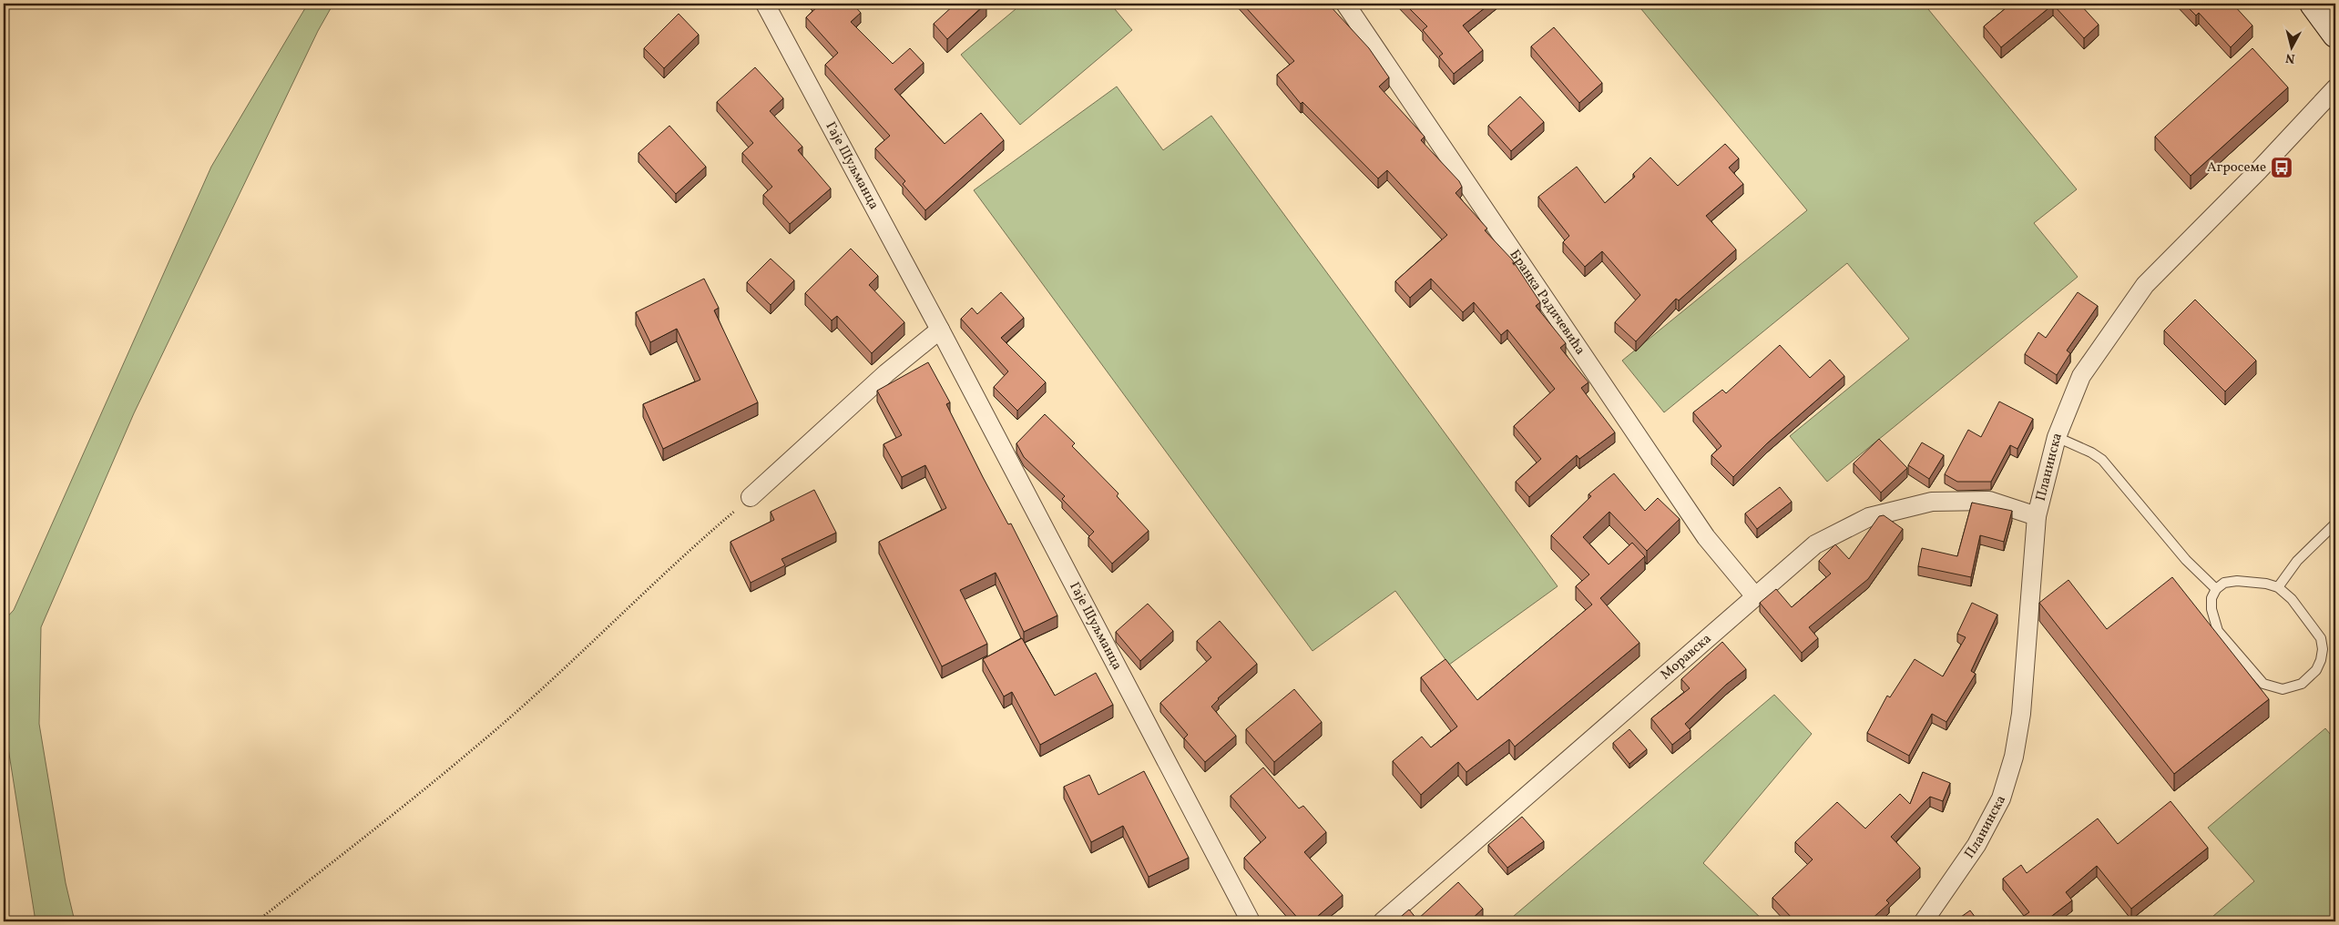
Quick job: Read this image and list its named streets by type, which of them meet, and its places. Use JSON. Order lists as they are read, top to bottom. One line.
{"streets":{"street":["Гаје Шуљманца","Бранка Радичевића","Планинска","Моравска"]},"crossings":[["Бранка Радичевића","Моравска"],["Планинска","Моравска"]],"places":{"bus stop":["Агросеме"]},"north":"bottom"}
